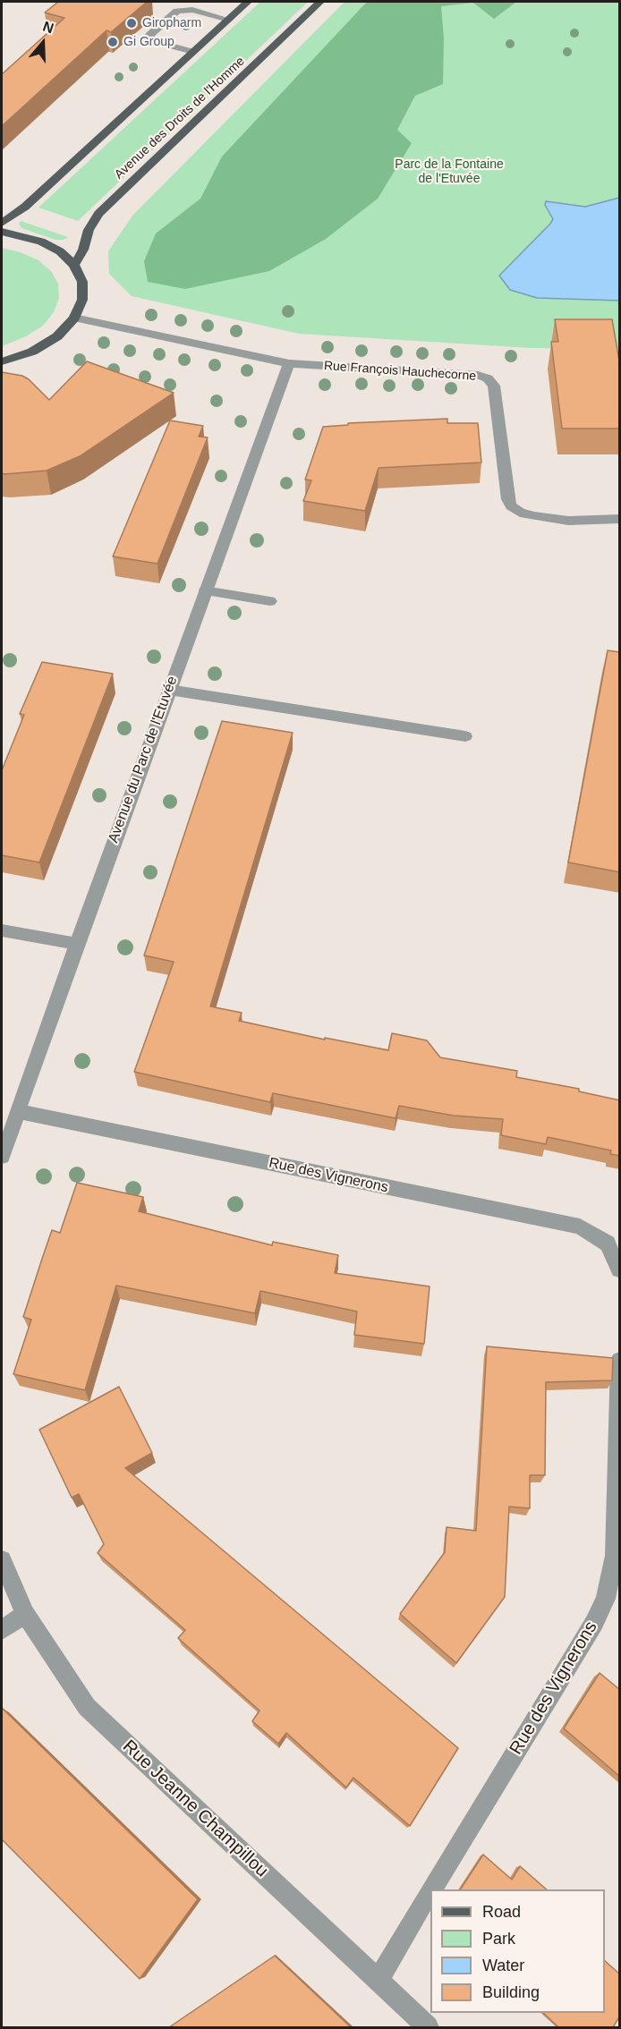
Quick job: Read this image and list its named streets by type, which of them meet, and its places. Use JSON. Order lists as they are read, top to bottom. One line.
{"streets":{"main road":["Avenue des Droits de l'Homme"],"street":["Rue François Hauchecorne","Avenue du Parc de l'Etuvée","Rue des Vignerons","Rue Jeanne Champillou"]},"crossings":[["Rue François Hauchecorne","Avenue du Parc de l'Etuvée"],["Avenue du Parc de l'Etuvée","Rue des Vignerons"],["Rue des Vignerons","Rue Jeanne Champillou"]],"parks":["Parc de la Fontaine de l'Etuvée"],"places":["Giropharm","Gi Group"],"legend":["Road","Park","Water","Building"],"north":"top"}
